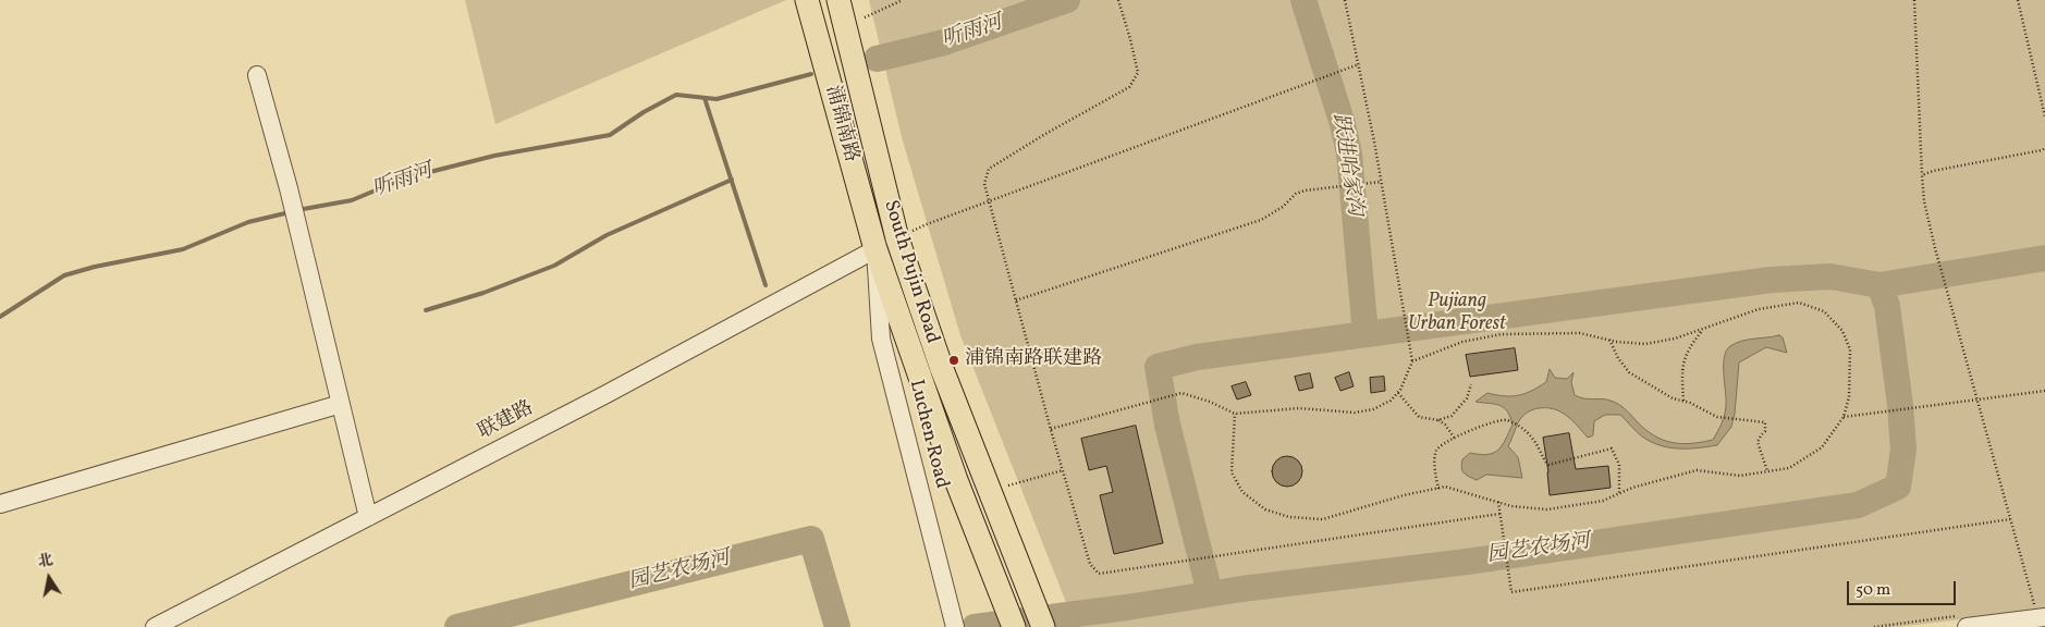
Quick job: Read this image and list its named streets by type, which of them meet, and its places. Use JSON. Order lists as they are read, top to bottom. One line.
{"streets":{"main road":["浦锦南路","South Pujin Road"],"street":["联建路","Luchen Road"]},"crossings":[["浦锦南路","South Pujin Road"],["浦锦南路","联建路"],["浦锦南路","Luchen Road"],["South Pujin Road","联建路"],["South Pujin Road","Luchen Road"],["联建路","Luchen Road"]],"water":["听雨河","跃进哈家沟","园艺农场河"],"parks":["Pujiang Urban Forest"],"places":["浦锦南路联建路"],"scale_bar":"50 m","north":"top"}
